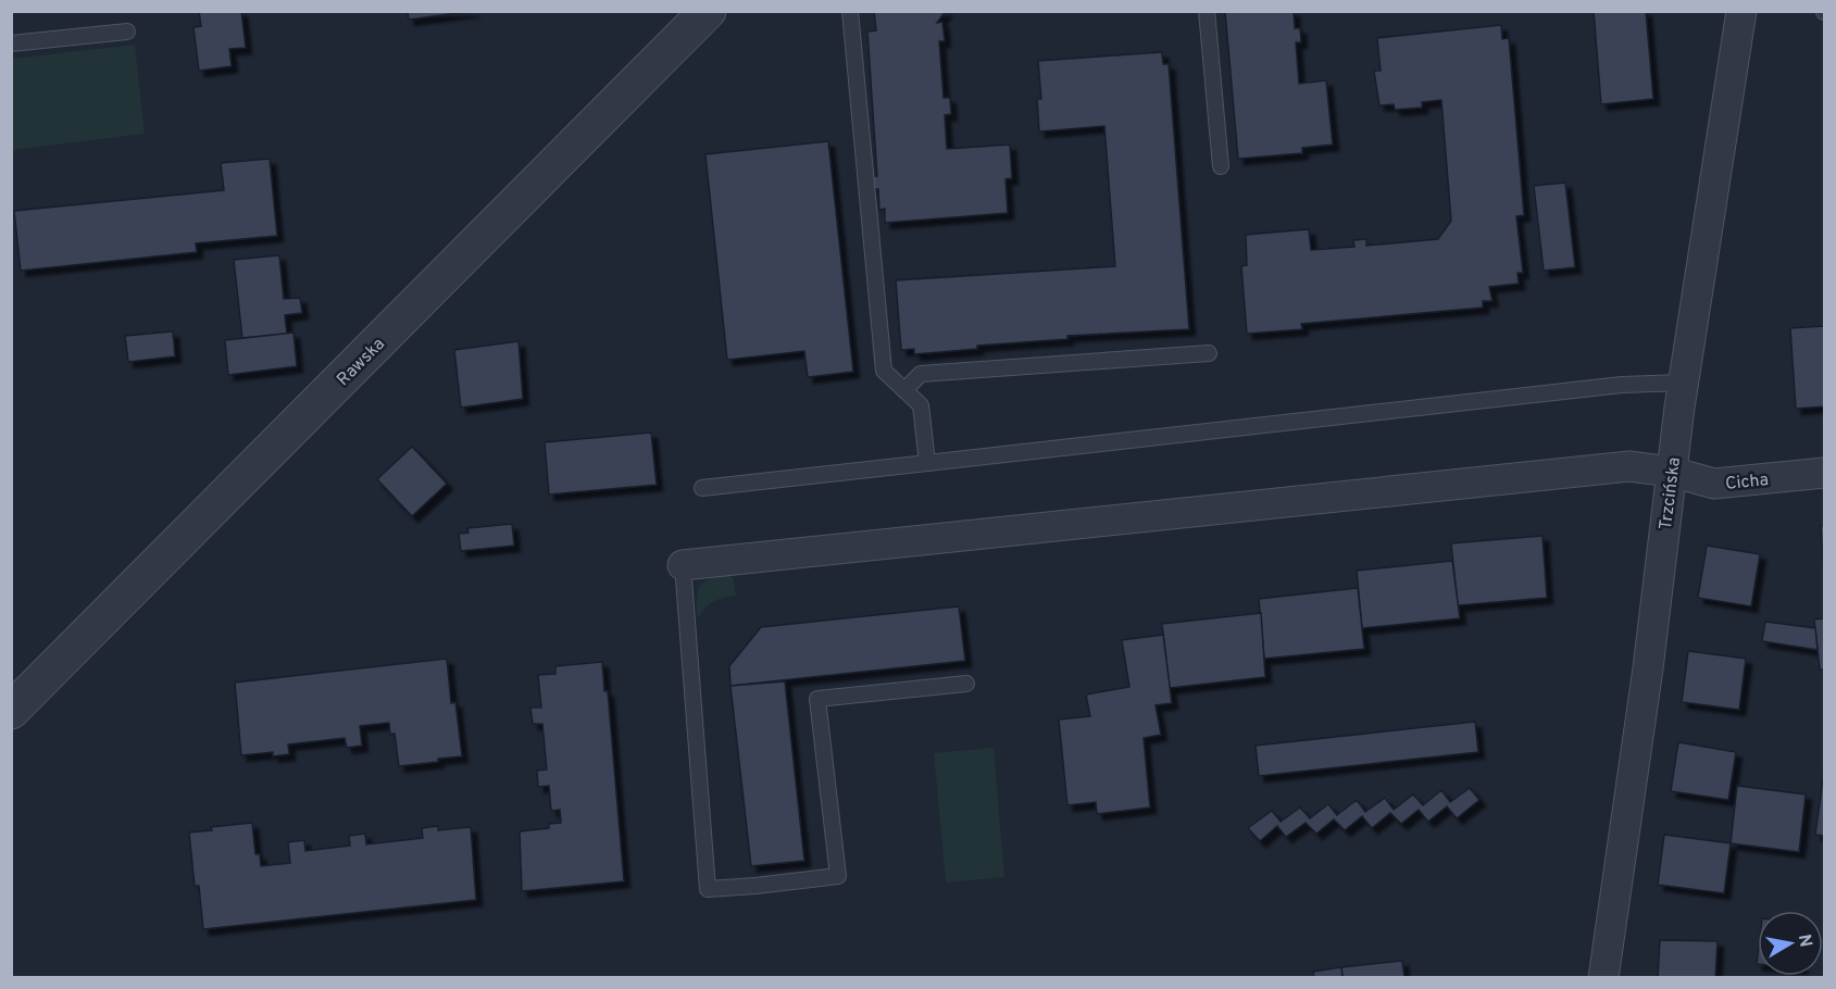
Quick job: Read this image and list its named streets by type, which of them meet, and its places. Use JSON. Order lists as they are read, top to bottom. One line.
{"streets":{"street":["Rawska","Cicha","Trzcińska"]},"crossings":[["Cicha","Trzcińska"]],"north":"right"}
